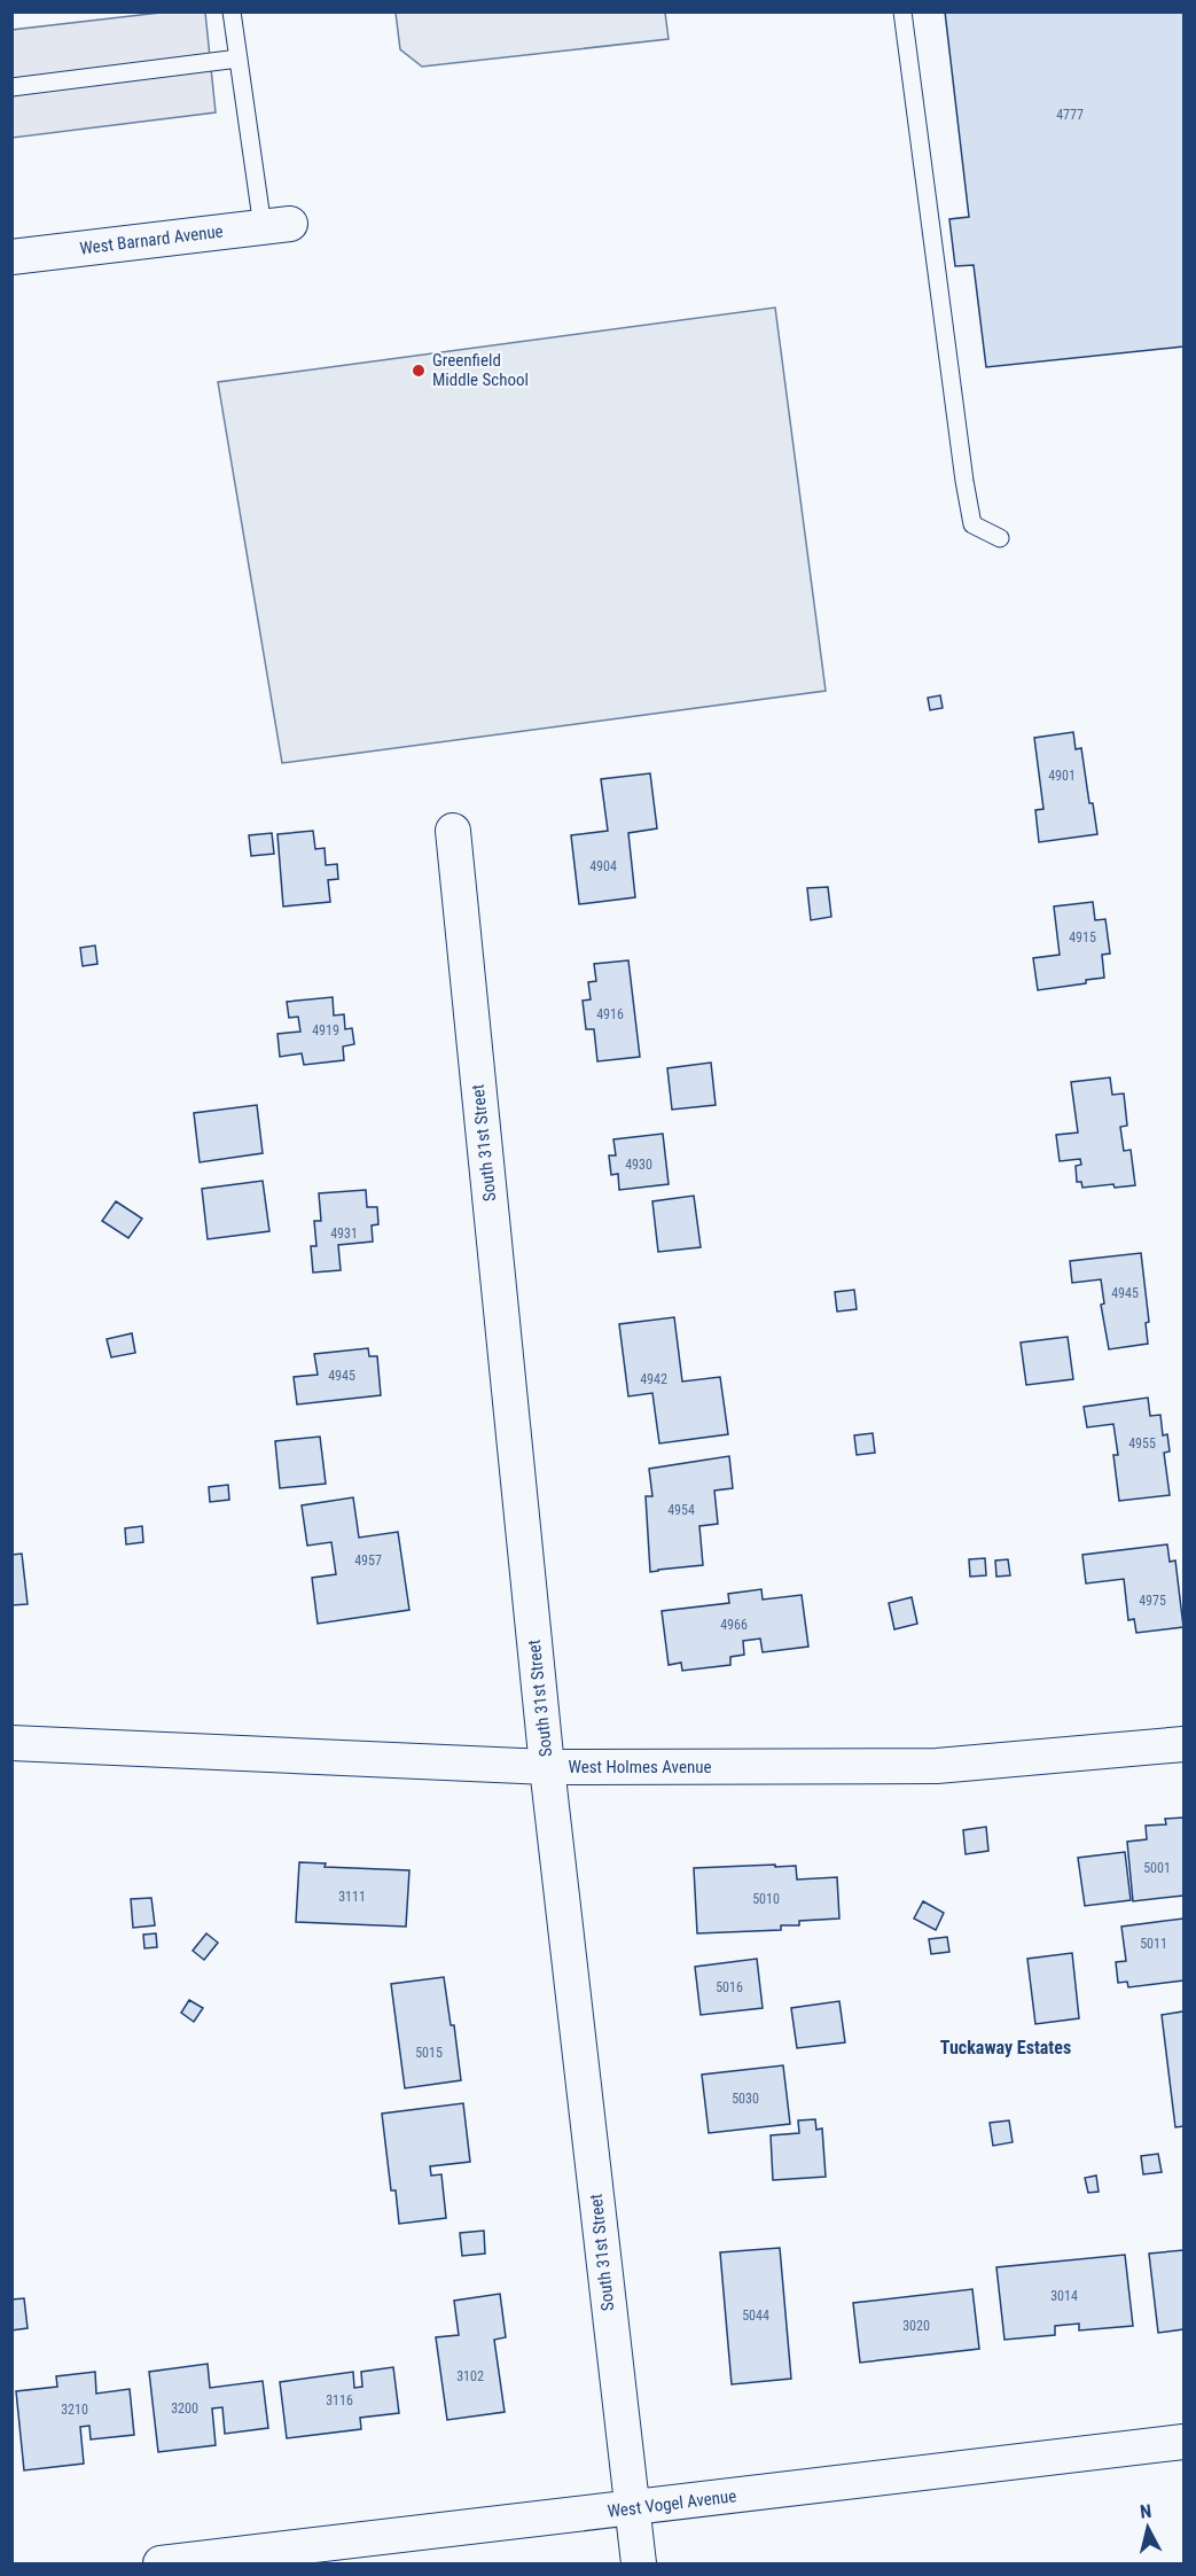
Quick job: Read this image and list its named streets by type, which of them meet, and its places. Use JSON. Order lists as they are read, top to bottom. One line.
{"streets":{"street":["West Barnard Avenue","South 31st Street","West Holmes Avenue","West Vogel Avenue"]},"crossings":[["South 31st Street","West Holmes Avenue"],["South 31st Street","West Vogel Avenue"]],"districts":["Tuckaway Estates"],"places":["Greenfield Middle School"],"house_numbers":["4777","4901","4904","4915","4916","4919","4930","4931","4945","4945","4942","4955","4954","4957","4975","4966","5001","3111","5010","5011","5016","5015","5030","3014","5044","3020","3102","3116","3200","3210"],"north":"top"}
